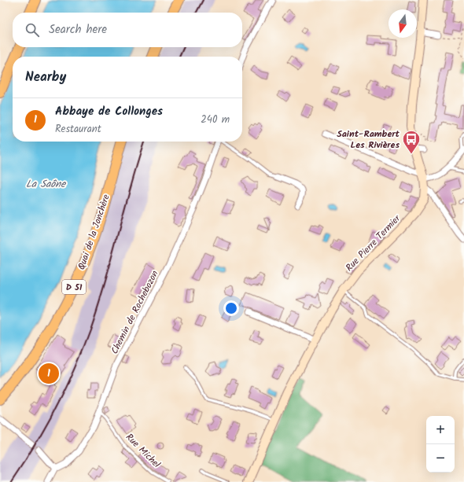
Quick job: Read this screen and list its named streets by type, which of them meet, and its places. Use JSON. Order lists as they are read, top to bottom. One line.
{"streets":{"main road":["Quai de la Jonchère","D 51"],"street":["Rue Pierre Termier","Chemin de Rochebozon"],"lane":["Rue Michel"]},"crossings":[["Chemin de Rochebozon","Rue Michel"]],"water":["La Saône"],"places":{"bus stop":["Saint-Rambert Les Rivières"]},"north":"bottom","page":{"search":"Search here","heading":"Nearby","list":[{"mark":"1","name":"Abbaye de Collonges","note":"Restaurant","value":"240 m"}],"pins":"1","map_buttons":["+","−"]}}
